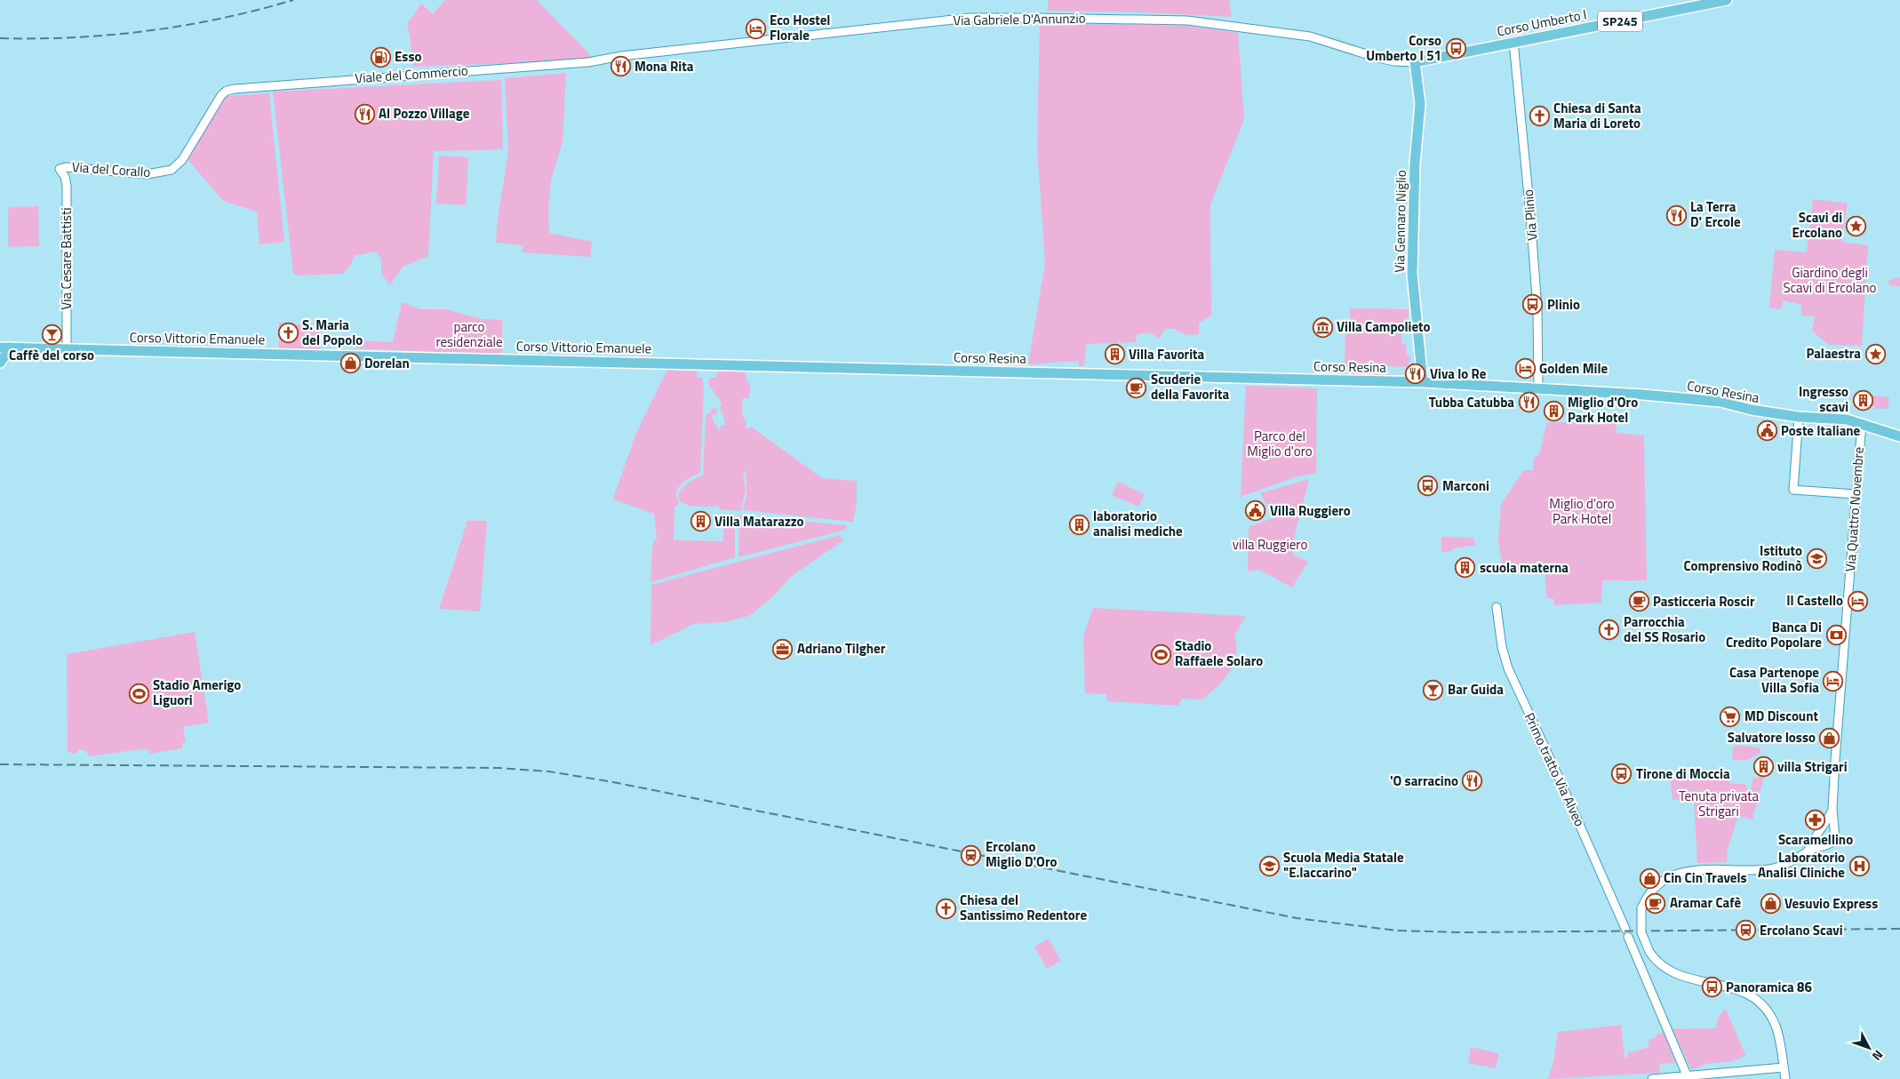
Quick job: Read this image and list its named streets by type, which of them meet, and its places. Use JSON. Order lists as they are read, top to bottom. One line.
{"streets":{"main road":["SP245","Corso Umberto I","Via Gennaro Niglio","Corso Vittorio Emanuele","Corso Resina"],"street":["Via Gabriele D'Annunzio","Viale del Commercio","Via del Corallo","Via Plinio","Via Cesare Battisti","Via Quattro Novembre","Primo tratto Via Alveo"]},"crossings":[["Via Gabriele D'Annunzio","Corso Umberto I"],["Via Gabriele D'Annunzio","Viale del Commercio"],["Via Gabriele D'Annunzio","Via Gennaro Niglio"],["Corso Umberto I","Via Plinio"],["Corso Umberto I","Via Gennaro Niglio"],["Viale del Commercio","Via del Corallo"],["Via del Corallo","Via Cesare Battisti"],["Via Plinio","Corso Resina"],["Via Gennaro Niglio","Corso Resina"],["Via Cesare Battisti","Corso Vittorio Emanuele"],["Corso Vittorio Emanuele","Corso Resina"],["Corso Resina","Via Quattro Novembre"]],"parks":["Giardino degli Scavi di Ercolano","parco residenziale","Parco del Miglio d'oro","Miglio d'oro Park Hotel","villa Ruggiero","Tenuta privata Strigari"],"places":{"hotel":["Eco Hostel Florale","Golden Mile","Il Castello","Casa Partenope Villa Sofia"],"bus stop":["Corso Umberto I 51","Plinio","Marconi","Tirone di Moccia","Panoramica 86"],"fuel station":["Esso"],"restaurant":["Mona Rita","Al Pozzo Village","La Terra D' Ercole","Viva lo Re","Tubba Catubba","'O sarracino"],"church":["Chiesa di Santa Maria di Loreto","S. Maria del Popolo","Parrocchia del SS Rosario","Chiesa del Santissimo Redentore"],"place":["Scavi di Ercolano","Palaestra"],"museum":["Villa Campolieto"],"bar":["Caffè del corso","Bar Guida"],"building":["Villa Favorita","Ingresso scavi","Miglio d'Oro Park Hotel","Villa Matarazzo","laboratorio analisi mediche","scuola materna","villa Strigari"],"shop":["Dorelan","Salvatore Iosso","Cin Cin Travels","Vesuvio Express"],"cafe":["Scuderie della Favorita","Pasticceria Roscir","Aramar Cafè"],"public building":["Poste Italiane","Villa Ruggiero"],"school or university":["Istituto Comprensivo Rodinò","Scuola Media Statale \"E.Iaccarino\""],"bank":["Banca Di Credito Popolare"],"office":["Adriano Tilgher"],"sports":["Stadio Raffaele Solaro","Stadio Amerigo Liguori"],"supermarket":["MD Discount"],"pharmacy":["Scaramellino"],"station":["Ercolano Miglio D'Oro","Ercolano Scavi"],"hospital":["Laboratorio Analisi Cliniche"]},"north":"bottom right"}
